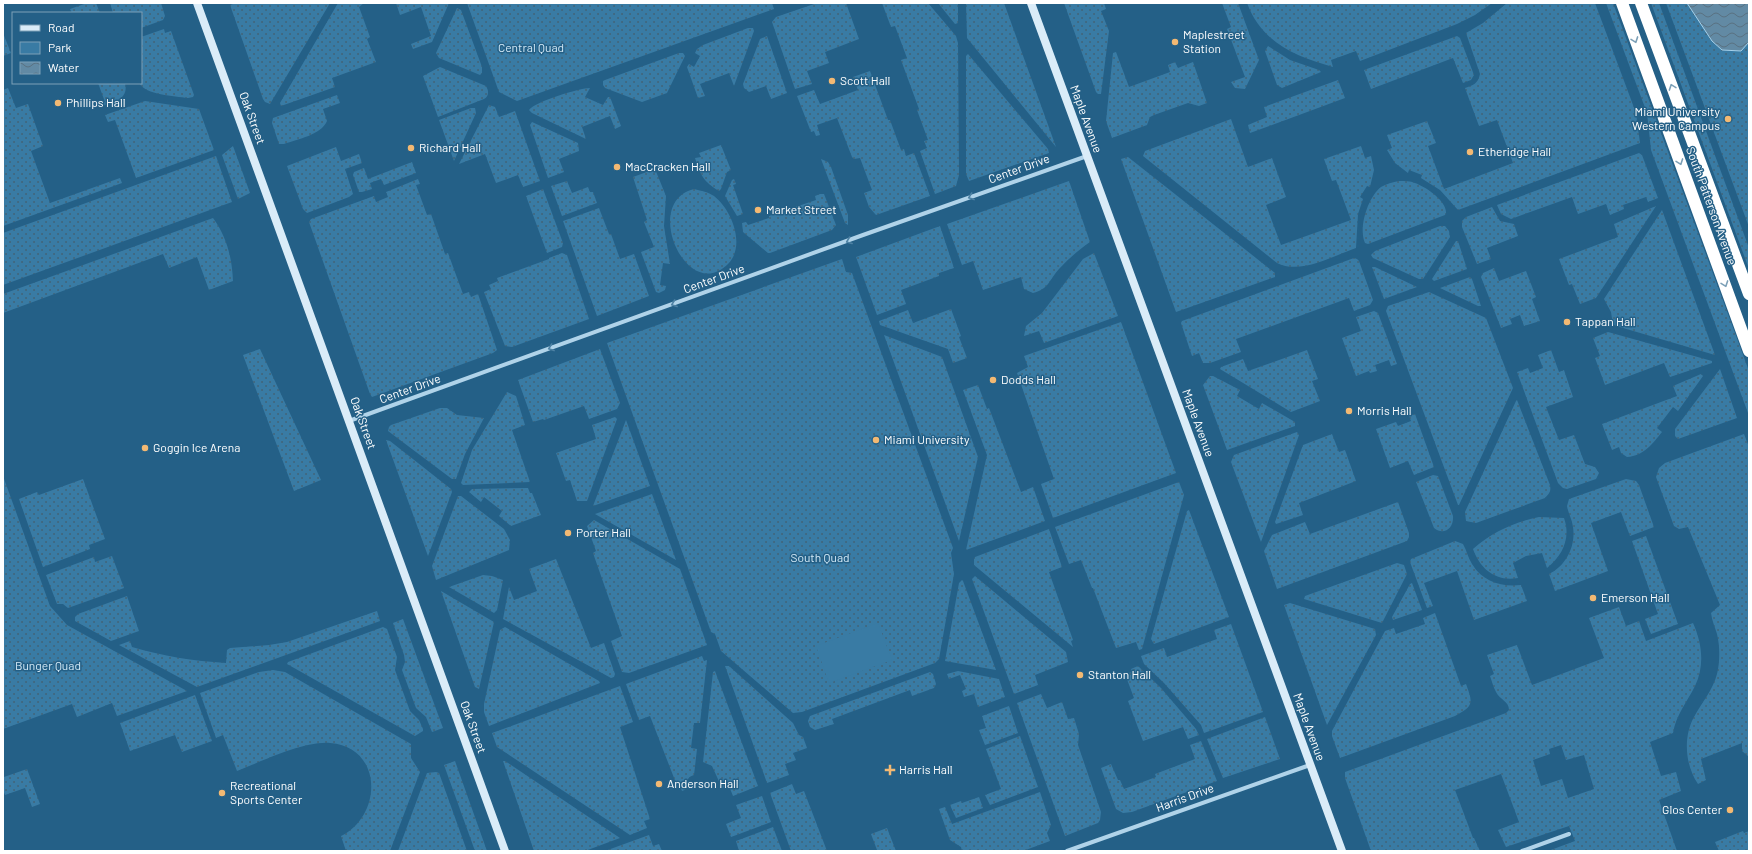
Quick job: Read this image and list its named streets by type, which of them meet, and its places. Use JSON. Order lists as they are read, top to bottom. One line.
{"streets":{"highway":["South Patterson Avenue"],"street":["Oak Street","Maple Avenue","Center Drive","Harris Drive"]},"crossings":[["Oak Street","Center Drive"],["Maple Avenue","Center Drive"],["Maple Avenue","Harris Drive"]],"one_way":["Center Drive"],"parks":["Central Quad","South Quad","Bunger Quad"],"places":{"other":["Maplestreet Station","Scott Hall","Phillips Hall","Miami University Western Campus","Richard Hall","Etheridge Hall","MacCracken Hall","Market Street","Tappan Hall","Dodds Hall","Morris Hall","Miami University","Goggin Ice Arena","Porter Hall","Emerson Hall","Stanton Hall","Anderson Hall","Recreational Sports Center","Glos Center"],"health":["Harris Hall"]},"legend":["Road","Park","Water"]}
